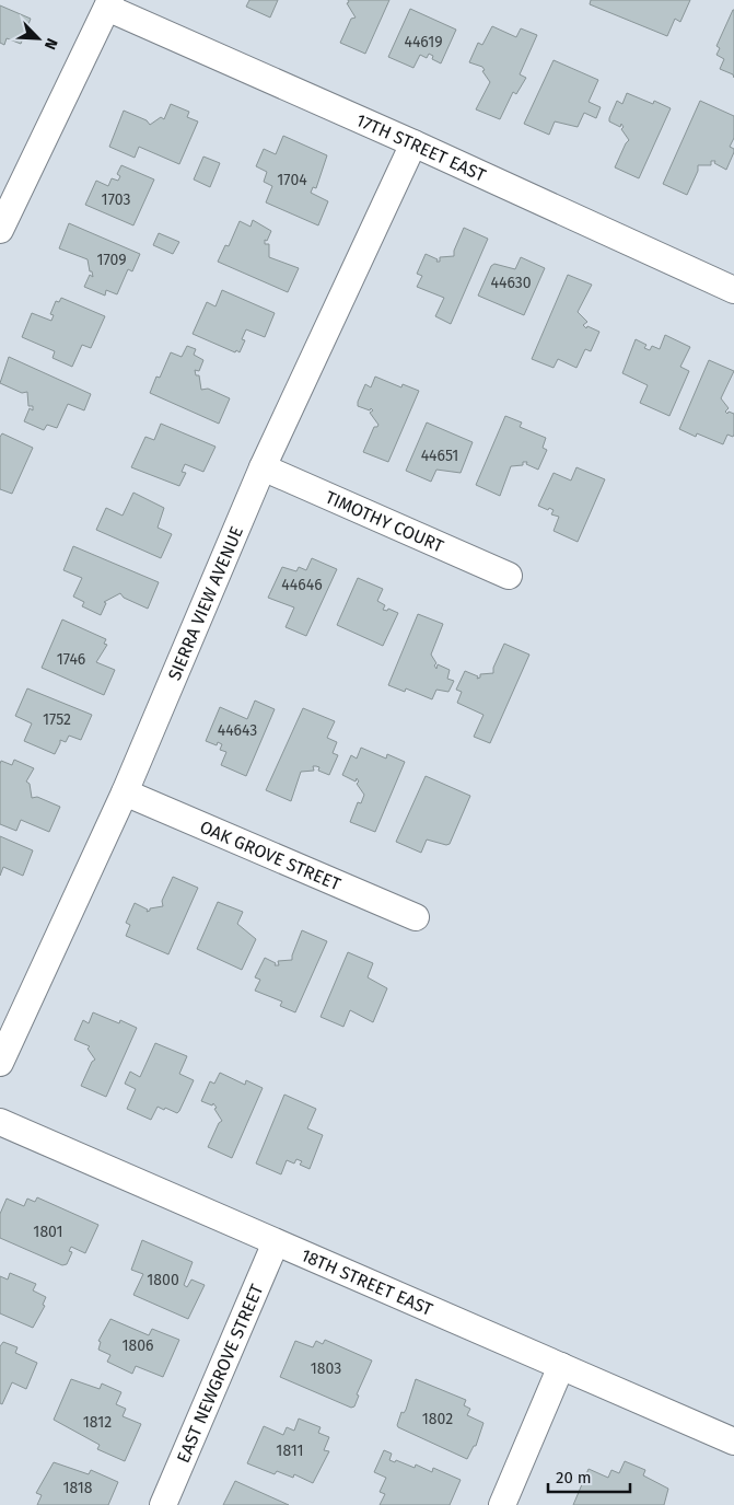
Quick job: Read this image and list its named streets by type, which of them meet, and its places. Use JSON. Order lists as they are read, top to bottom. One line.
{"streets":{"street":["17TH STREET EAST","TIMOTHY COURT","SIERRA VIEW AVENUE","OAK GROVE STREET","18TH STREET EAST","EAST NEWGROVE STREET"]},"crossings":[["17TH STREET EAST","SIERRA VIEW AVENUE"],["TIMOTHY COURT","SIERRA VIEW AVENUE"],["SIERRA VIEW AVENUE","OAK GROVE STREET"],["18TH STREET EAST","EAST NEWGROVE STREET"]],"house_numbers":["44619","1704","1703","1709","44630","44651","44646","1746","1752","44643","1801","1800","1806","1803","1802","1812","1811","1818"],"scale_bar":"20 m","north":"bottom right"}
